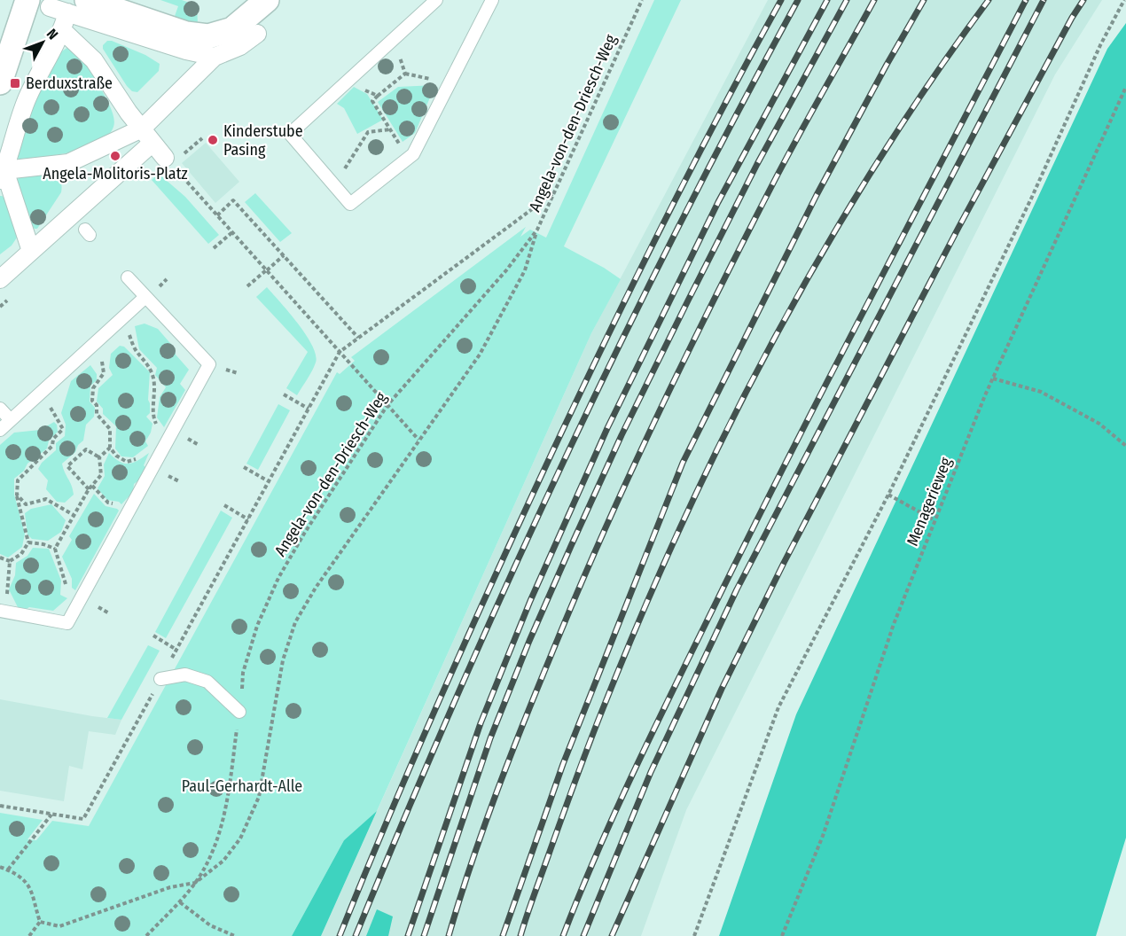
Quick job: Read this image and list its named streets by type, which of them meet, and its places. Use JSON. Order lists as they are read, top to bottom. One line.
{"streets":{"path":["Angela-von-den-Driesch-Weg","Menagerieweg"]},"parks":["Paul-Gerhardt-Alle"],"places":{"transit":["Berduxstraße"],"other":["Kinderstube Pasing","Angela-Molitoris-Platz"]},"north":"top right"}
